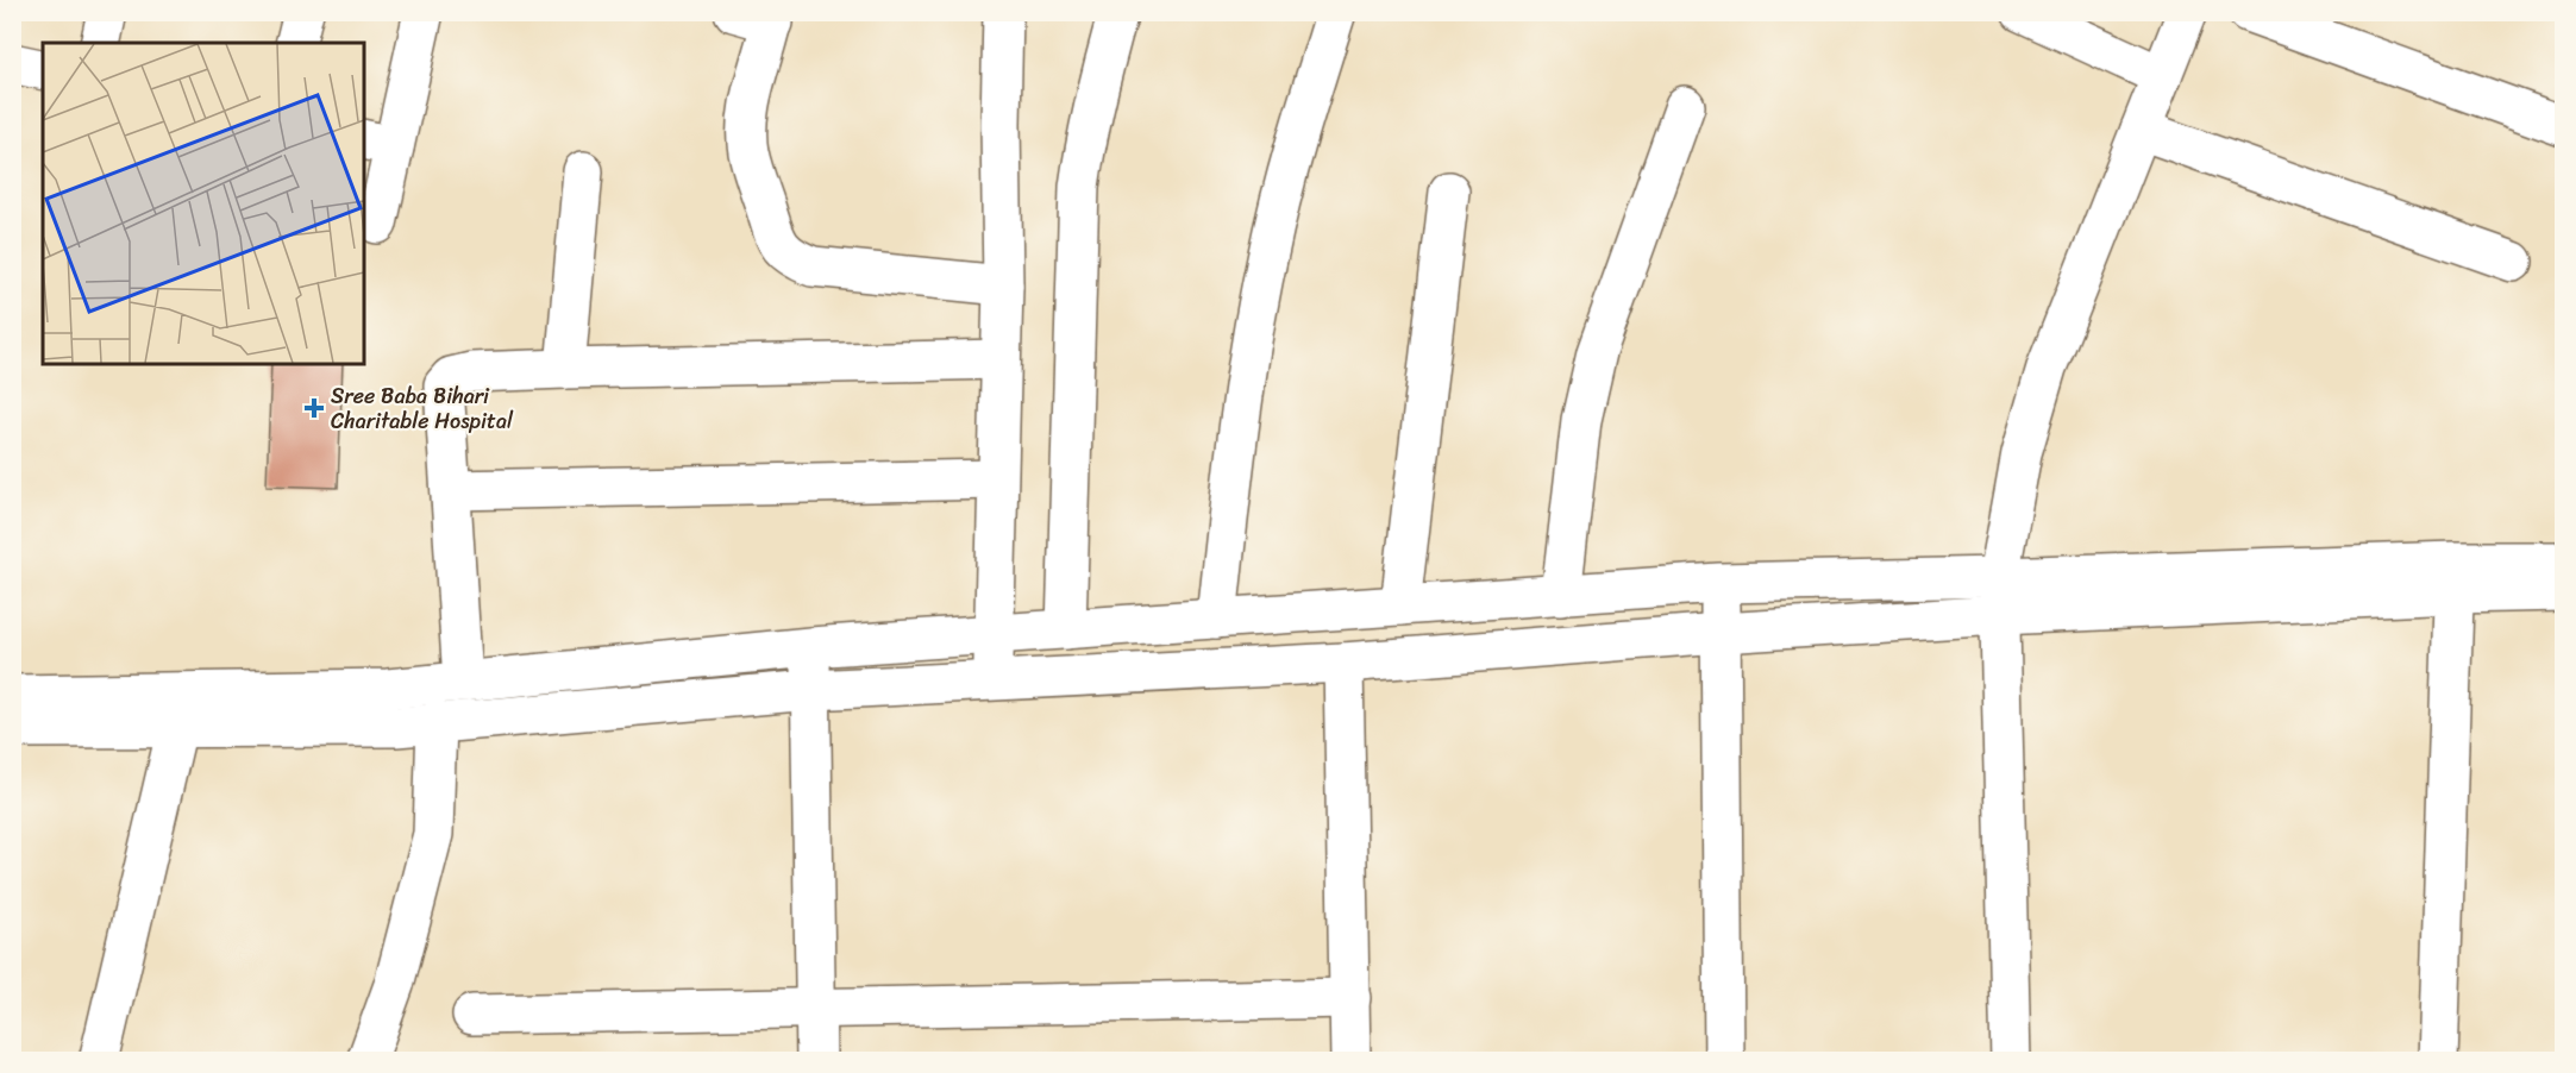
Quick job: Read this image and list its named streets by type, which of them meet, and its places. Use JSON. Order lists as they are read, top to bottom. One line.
{"places":{"health":["Sree Baba Bihari Charitable Hospital"]}}
